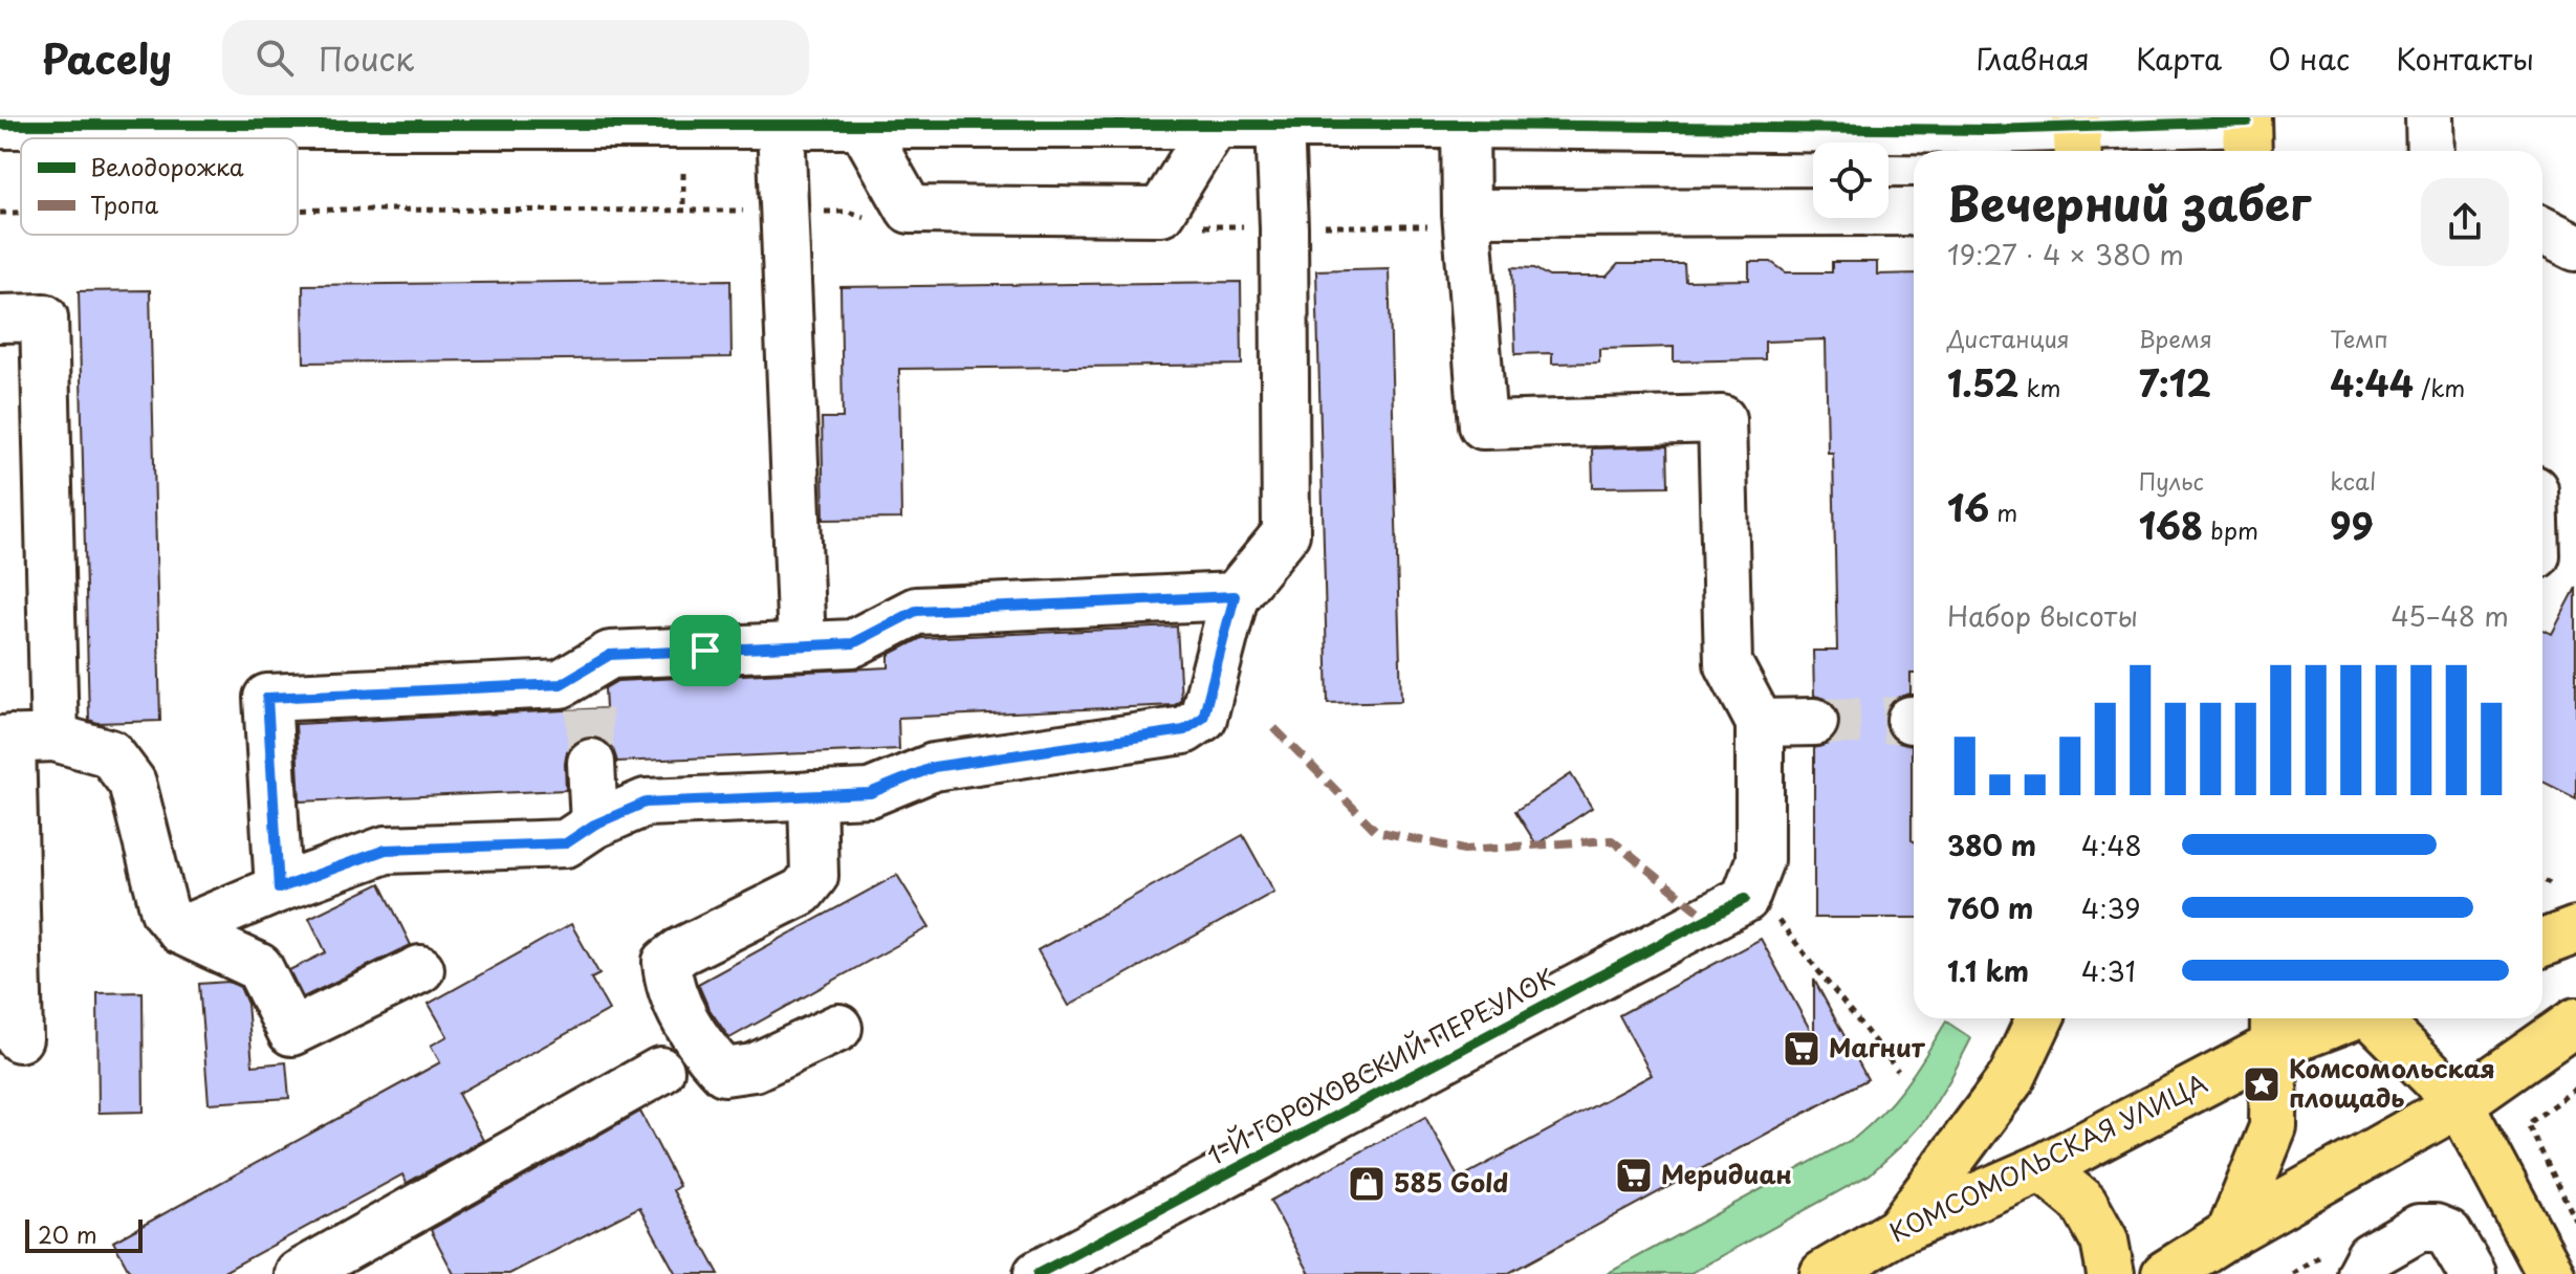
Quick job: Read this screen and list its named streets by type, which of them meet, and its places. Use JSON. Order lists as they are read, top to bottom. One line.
{"streets":{"main road":["КОМСОМОЛЬСКАЯ УЛИЦА"],"street":["1-Й ГОРОХОВСКИЙ ПЕРЕУЛОК"]},"places":{"supermarket":["Магнит","Меридиан"],"place":["Комсомольская площадь"],"shop":["585 Gold"]},"legend":["Велодорожка","Тропа"],"scale_bar":"20 m","page":{"header":"Pacely","search":"Поиск","nav":["Главная","Карта","О нас","Контакты"],"heading":["Вечерний забег","19:27 · 4 × 380 m"],"stats":[["Дистанция","1.52 km"],["Время","7:12"],["Темп","4:44 /km"],["16 m"],["Пульс","168 bpm"],["kcal","99"]],"chart":["Набор высоты","45–48 m"],"list":[{"name":"380 m","note":"4:48"},{"name":"760 m","note":"4:39"},{"name":"1.1 km","note":"4:31"}],"scale":"20 m"}}
